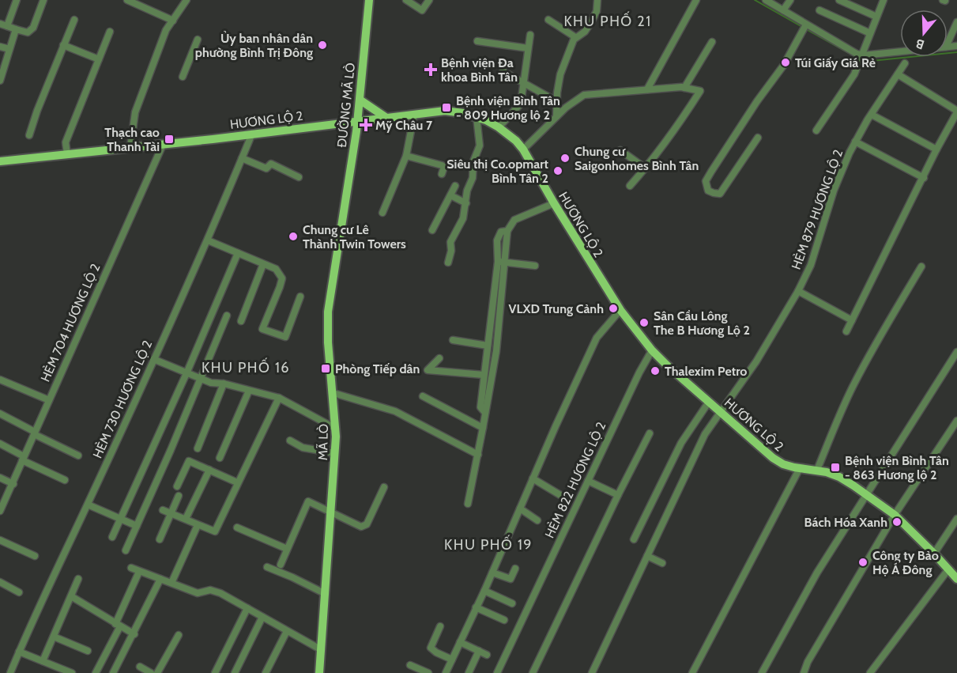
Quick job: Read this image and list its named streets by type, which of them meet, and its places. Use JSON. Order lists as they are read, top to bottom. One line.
{"streets":{"main road":["ĐƯỜNG MÃ LÒ","HƯƠNG LỘ 2","MÃ LÒ"],"street":["HẺM 879 HƯƠNG LỘ 2","HẺM 704 HƯƠNG LỘ 2","HẺM 730 HƯƠNG LỘ 2","HẺM 822 HƯƠNG LỘ 2"]},"crossings":[["ĐƯỜNG MÃ LÒ","HƯƠNG LỘ 2"],["ĐƯỜNG MÃ LÒ","MÃ LÒ"],["HƯƠNG LỘ 2","HẺM 879 HƯƠNG LỘ 2"],["HƯƠNG LỘ 2","HẺM 704 HƯƠNG LỘ 2"],["HƯƠNG LỘ 2","HẺM 730 HƯƠNG LỘ 2"],["HƯƠNG LỘ 2","HẺM 822 HƯƠNG LỘ 2"]],"districts":["KHU PHỐ 21","KHU PHỐ 16","KHU PHỐ 19"],"places":{"other":["Ủy ban nhân dân phường Bình Trị Đông","Túi Giấy Giá Rẻ","Chung cư Saigonhomes Bình Tân","Siêu thị Co.opmart Bình Tân 2","Chung cư Lê Thành Twin Towers","VLXD Trung Cảnh","Sân Cầu Lông The B Hương Lộ 2","Thalexim Petro","Bách Hóa Xanh","Công ty Bảo Hộ Á Đông"],"health":["Bệnh viện Đa khoa Bình Tân","Mỹ Châu 7"],"transit":["Bệnh viện Bình Tân - 809 Hương lộ 2","Thạch cao Thanh Tài","Phòng Tiếp dân","Bệnh viện Bình Tân - 863 Hương lộ 2"]},"north":"bottom"}
